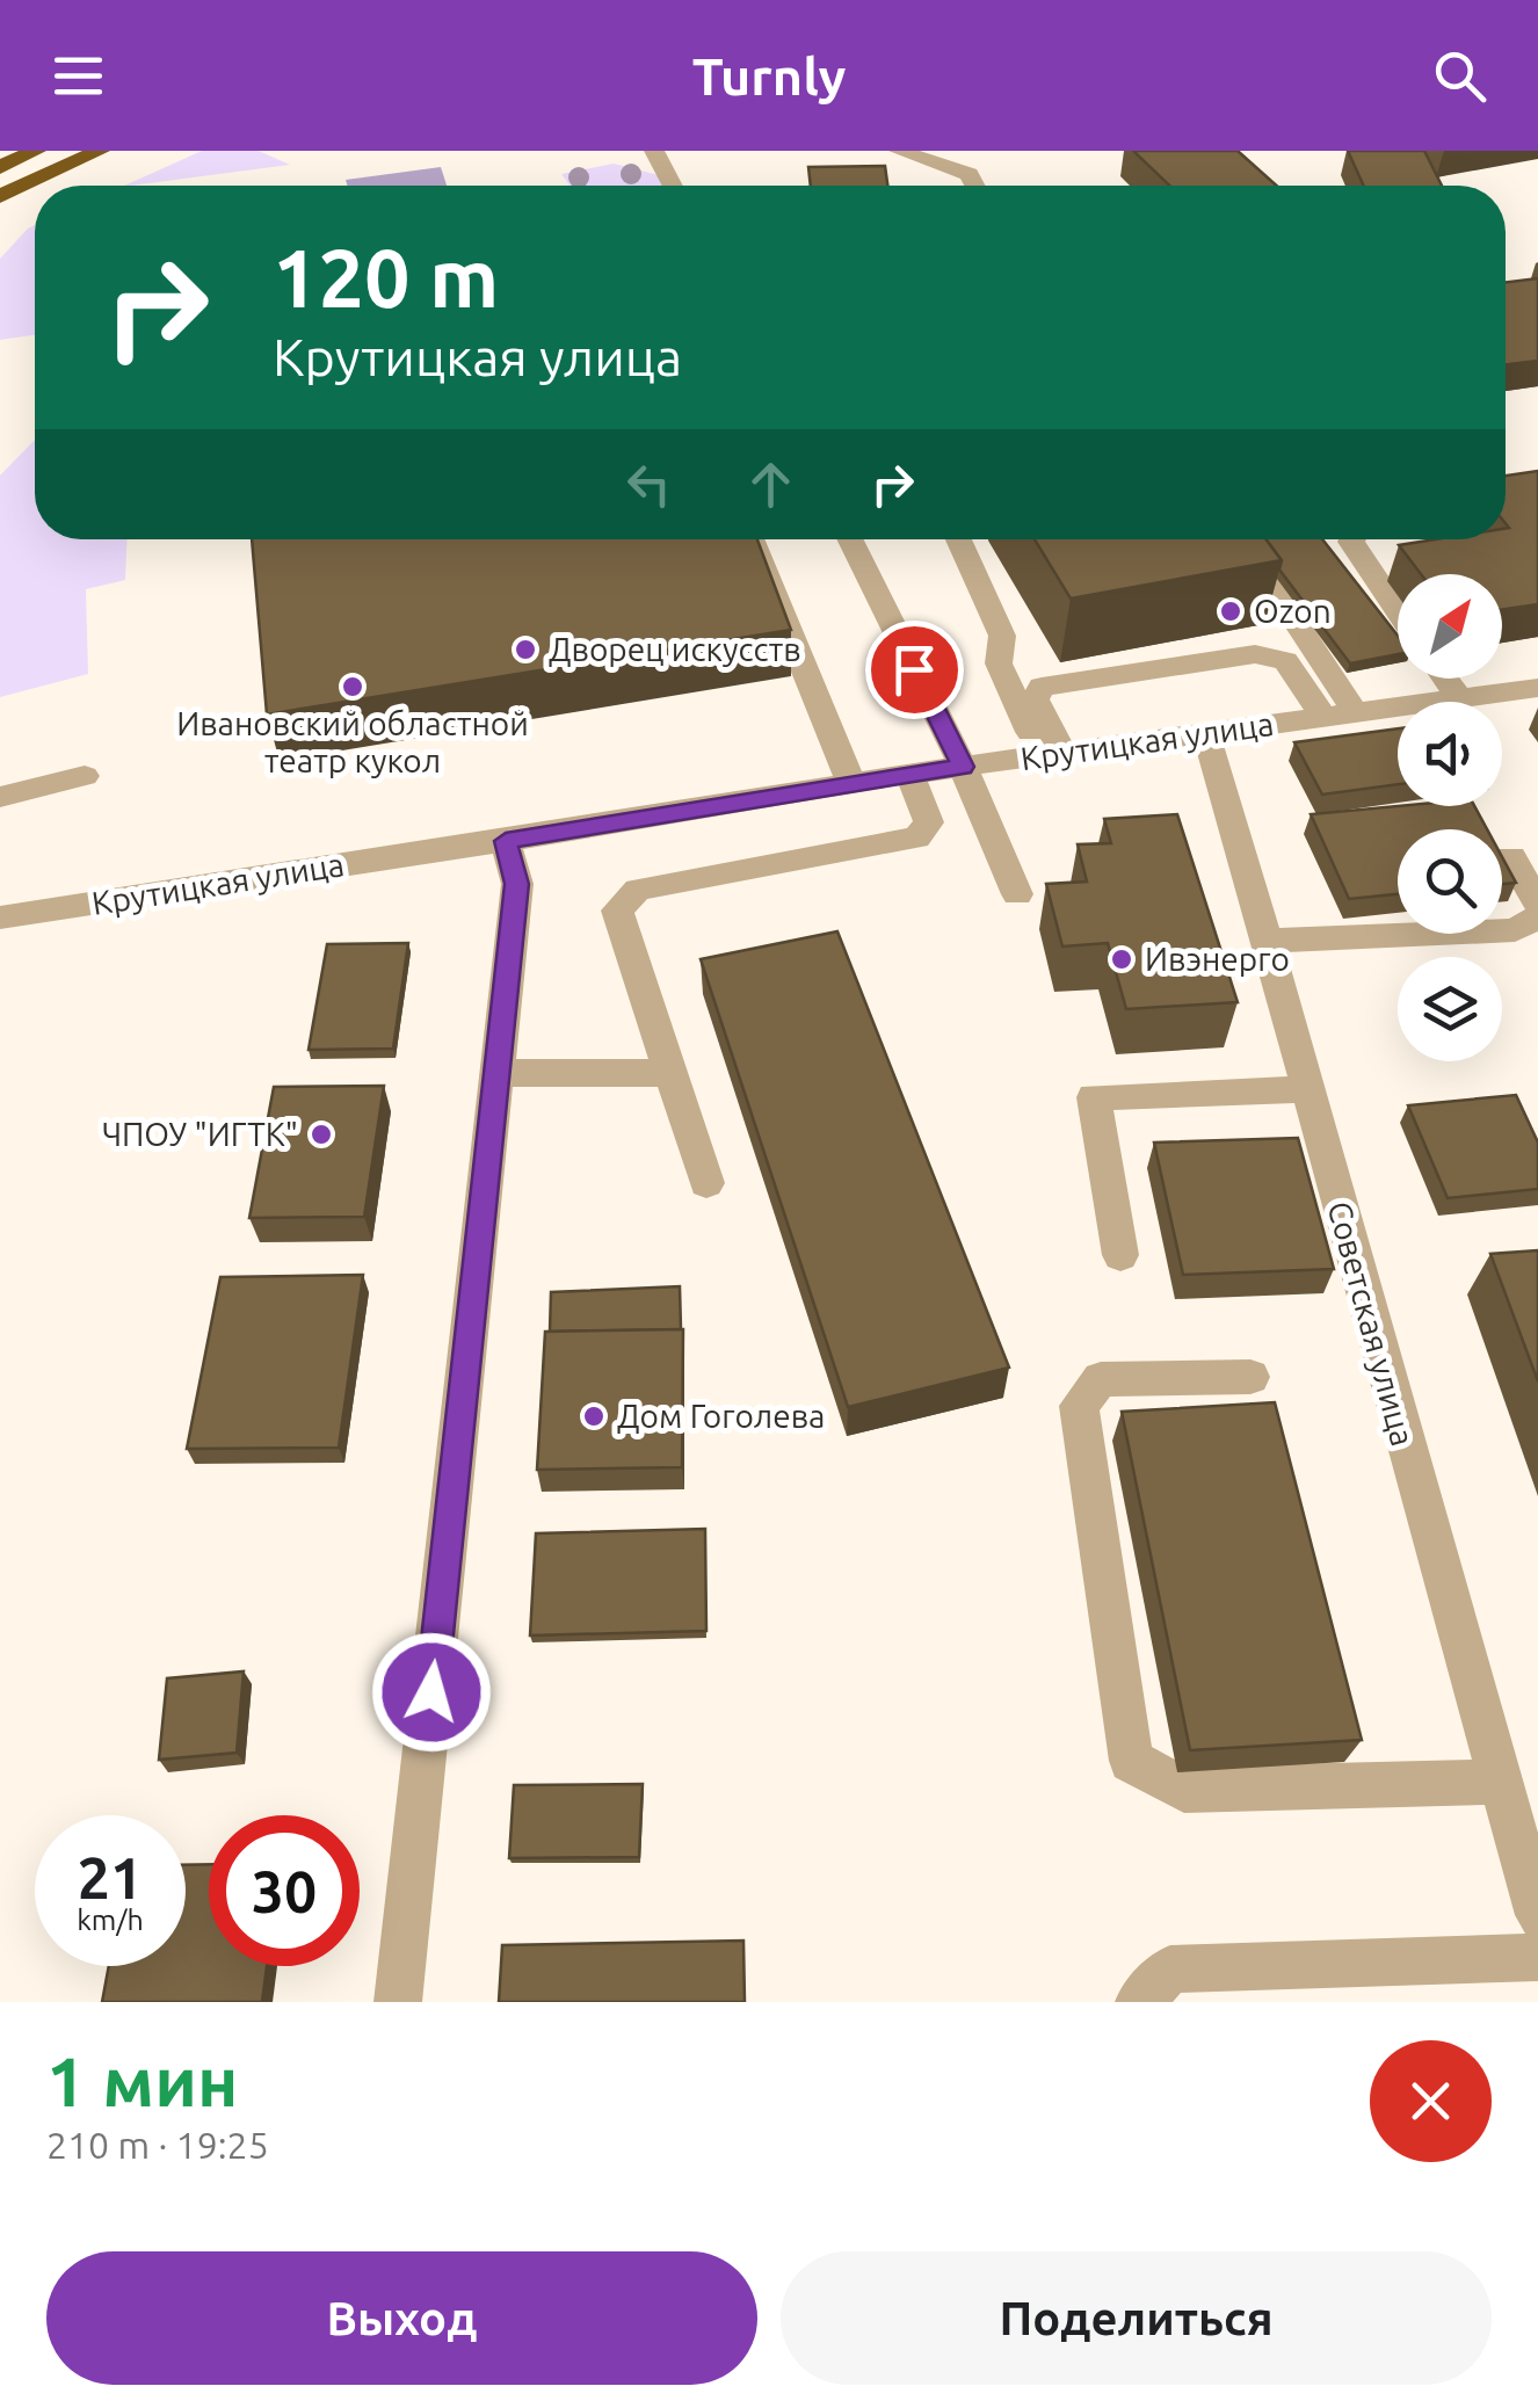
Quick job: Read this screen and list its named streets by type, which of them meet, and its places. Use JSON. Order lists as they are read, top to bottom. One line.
{"streets":{"street":["Крутицкая улица","Советская улица"]},"crossings":[["Крутицкая улица","Советская улица"]],"places":["Ozon","Дворец искусств","Ивановский областной театр кукол","Ивэнерго","ЧПОУ \"ИГТК\"","Дом Гоголева"],"north":"top right","page":{"header":"Turnly","turn":["120 m","Крутицкая улица"],"speed":"21 km/h","limit":"30","heading":["1 мин","210 m · 19:25"],"buttons":["Выход","Поделиться"]}}
